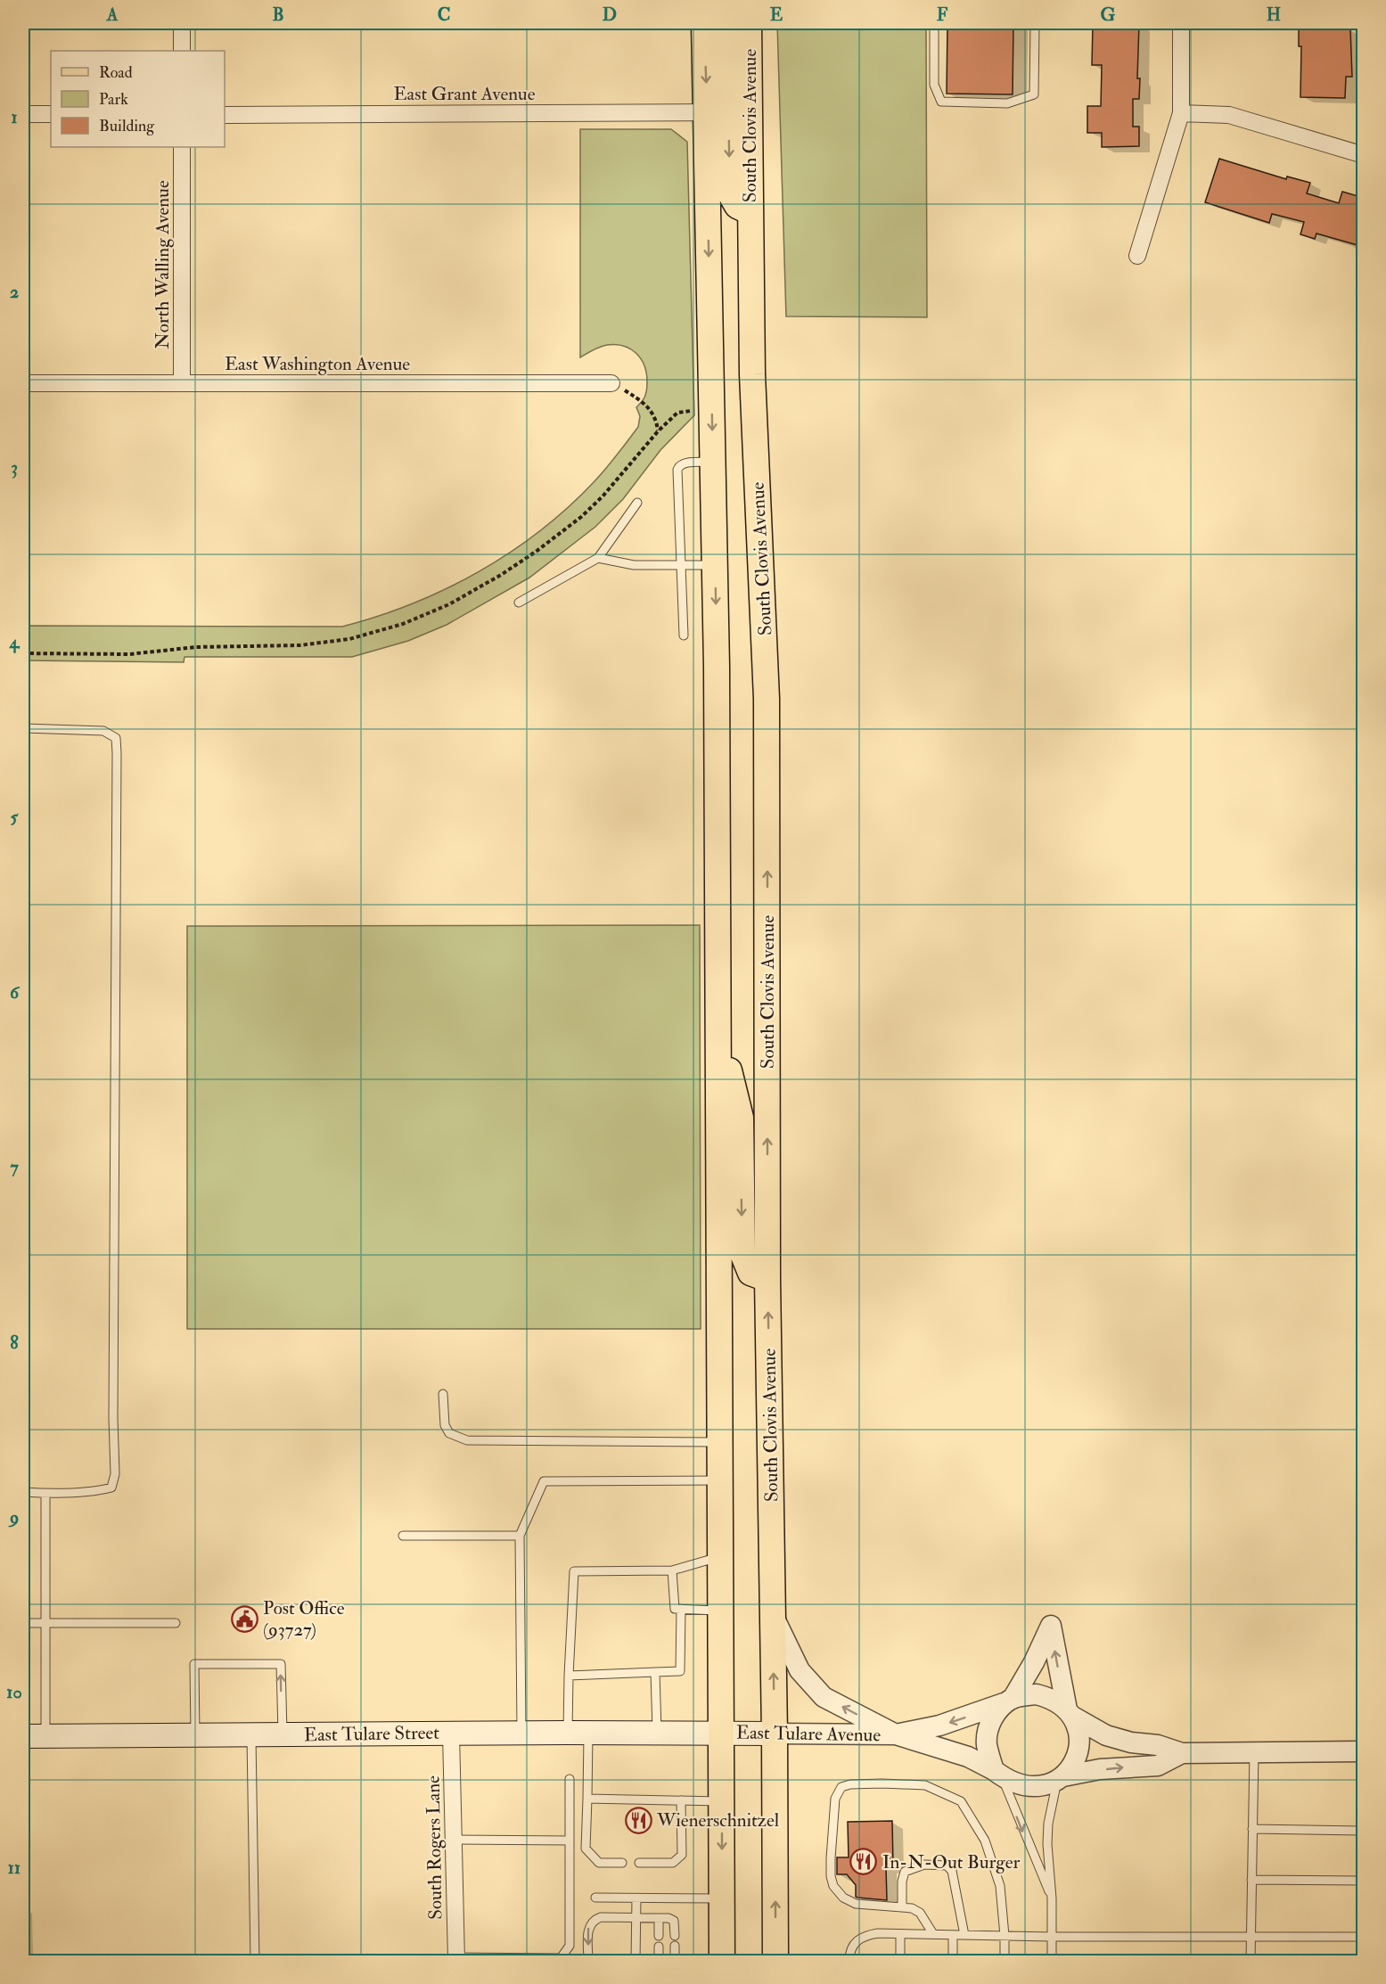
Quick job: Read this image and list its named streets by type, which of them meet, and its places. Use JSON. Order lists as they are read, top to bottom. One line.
{"streets":{"main road":["South Clovis Avenue","East Tulare Street","East Tulare Avenue"],"street":["East Grant Avenue","North Walling Avenue","East Washington Avenue","South Rogers Lane"]},"crossings":[["South Clovis Avenue","East Tulare Avenue"],["North Walling Avenue","East Washington Avenue"],["East Tulare Street","East Tulare Avenue"],["East Tulare Street","South Rogers Lane"]],"places":{"public building":["Post Office (93727)"],"restaurant":["Wienerschnitzel","In-N-Out Burger"]},"legend":["Road","Park","Building"],"grid":{"columns":["A","B","C","D","E","F","G","H"],"rows":["1","2","3","4","5","6","7","8","9","10","11"]}}
